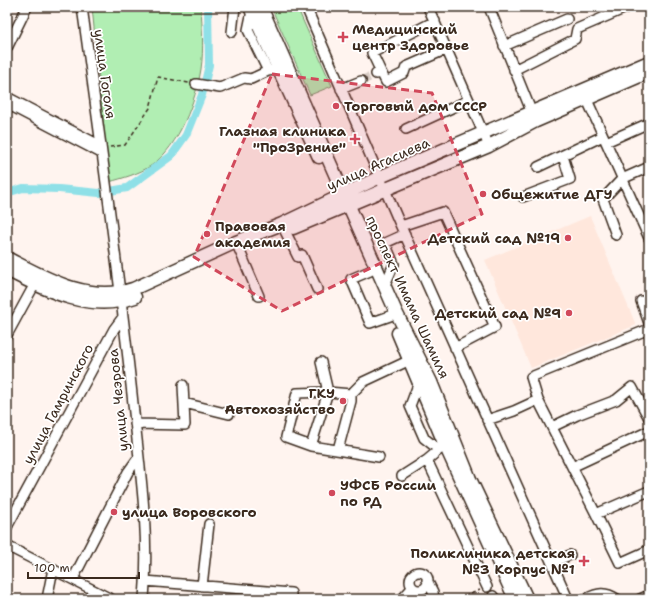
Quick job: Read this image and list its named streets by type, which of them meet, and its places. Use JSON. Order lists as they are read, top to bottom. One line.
{"streets":{"main road":["улица Агасиева","проспект Имама Шамиля"],"street":["улица Гоголя","улица Чеэрова","улица Гамринского"]},"crossings":[["улица Гоголя","улица Чеэрова"],["улица Агасиева","проспект Имама Шамиля"],["улица Агасиева","улица Чеэрова"],["улица Чеэрова","улица Гамринского"]],"places":{"health":["Медицинский центр Здоровье","Глазная клиника \"ПроЗрение\"","Поликлиника детская №3 Корпус №1"],"other":["Торговый дом СССР","Общежитие ДГУ","Правовая академия","Детский сад №19","Детский сад №9","ГКУ Автохозяйство","УФСБ России по РД","улица Воровского"]},"scale_bar":"100 m"}
